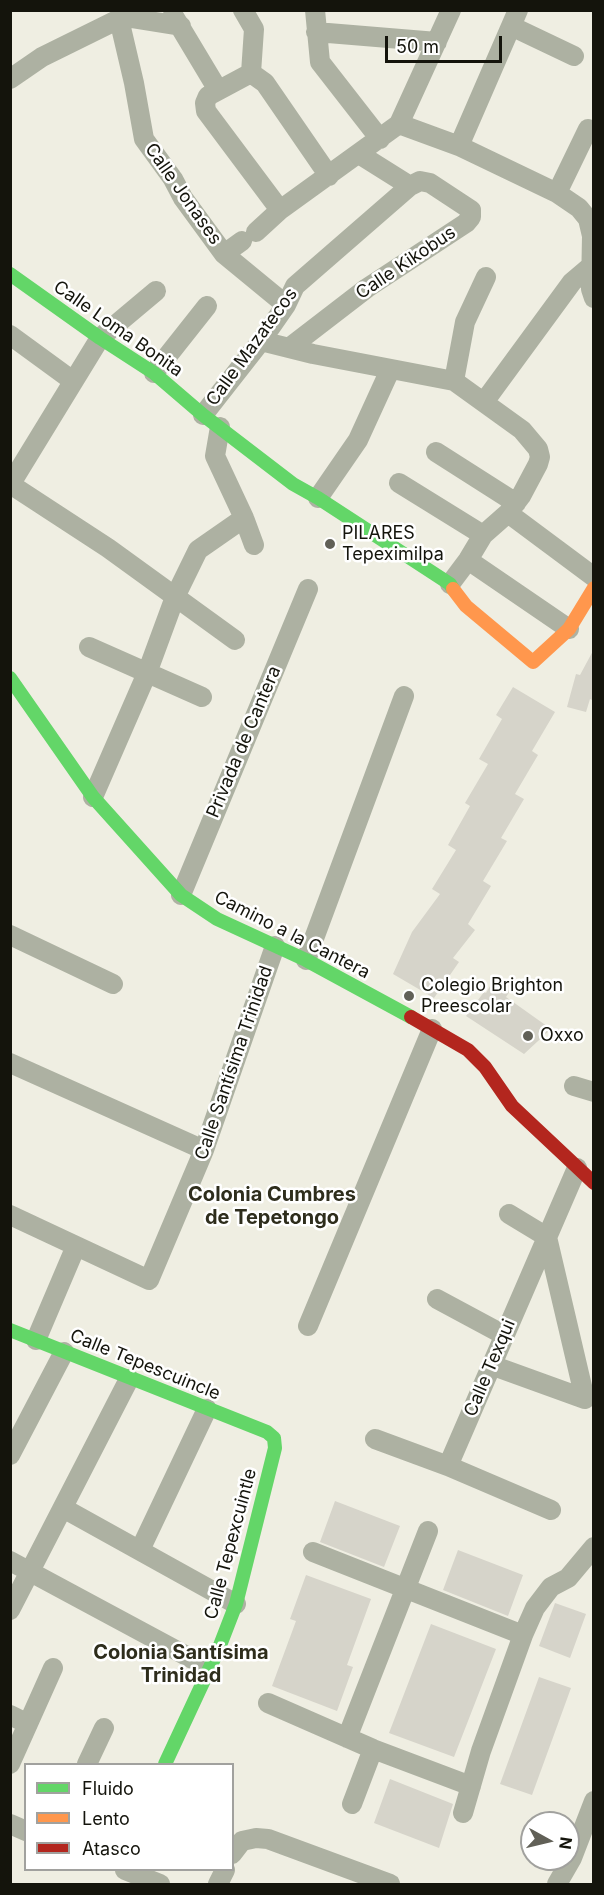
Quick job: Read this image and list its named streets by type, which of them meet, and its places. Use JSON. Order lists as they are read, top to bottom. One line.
{"streets":{"street":["Calle Jonases","Calle Kikobus","Calle Loma Bonita","Calle Mazatecos","Privada de Cantera","Camino a la Cantera","Calle Santísima Trinidad","Calle Tepescuincle","Calle Texqui","Calle Tepexcuintle"]},"crossings":[["Calle Jonases","Calle Mazatecos"],["Calle Kikobus","Calle Mazatecos"],["Calle Loma Bonita","Calle Mazatecos"],["Privada de Cantera","Camino a la Cantera"],["Camino a la Cantera","Calle Santísima Trinidad"],["Camino a la Cantera","Calle Texqui"],["Calle Tepescuincle","Calle Tepexcuintle"]],"districts":["Colonia Cumbres de Tepetongo","Colonia Santísima Trinidad"],"places":["PILARES Tepeximilpa","Colegio Brighton Preescolar","Oxxo"],"legend":["Fluido","Lento","Atasco"],"scale_bar":"50 m","north":"right"}
